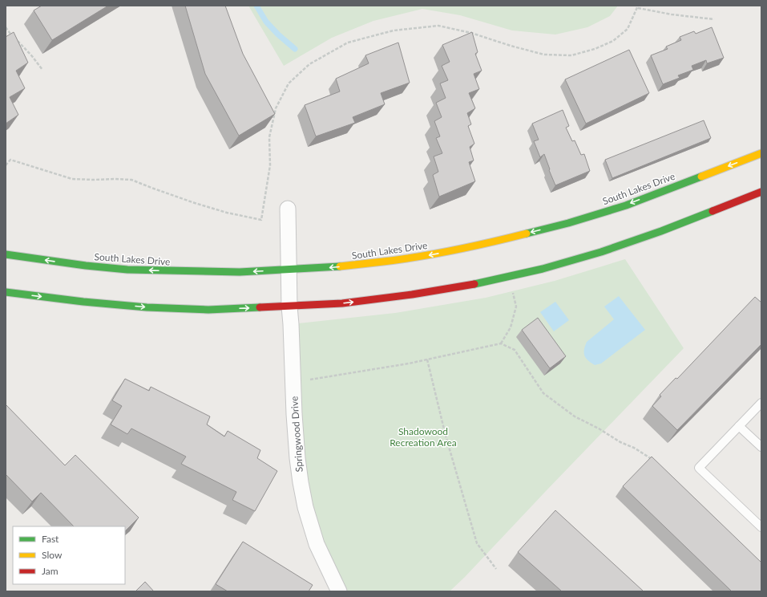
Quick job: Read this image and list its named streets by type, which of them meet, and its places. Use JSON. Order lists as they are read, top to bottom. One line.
{"streets":{"main road":["South Lakes Drive"],"street":["Springwood Drive"]},"crossings":[["South Lakes Drive","Springwood Drive"]],"parks":["Shadowood Recreation Area"],"legend":["Fast","Slow","Jam"]}
